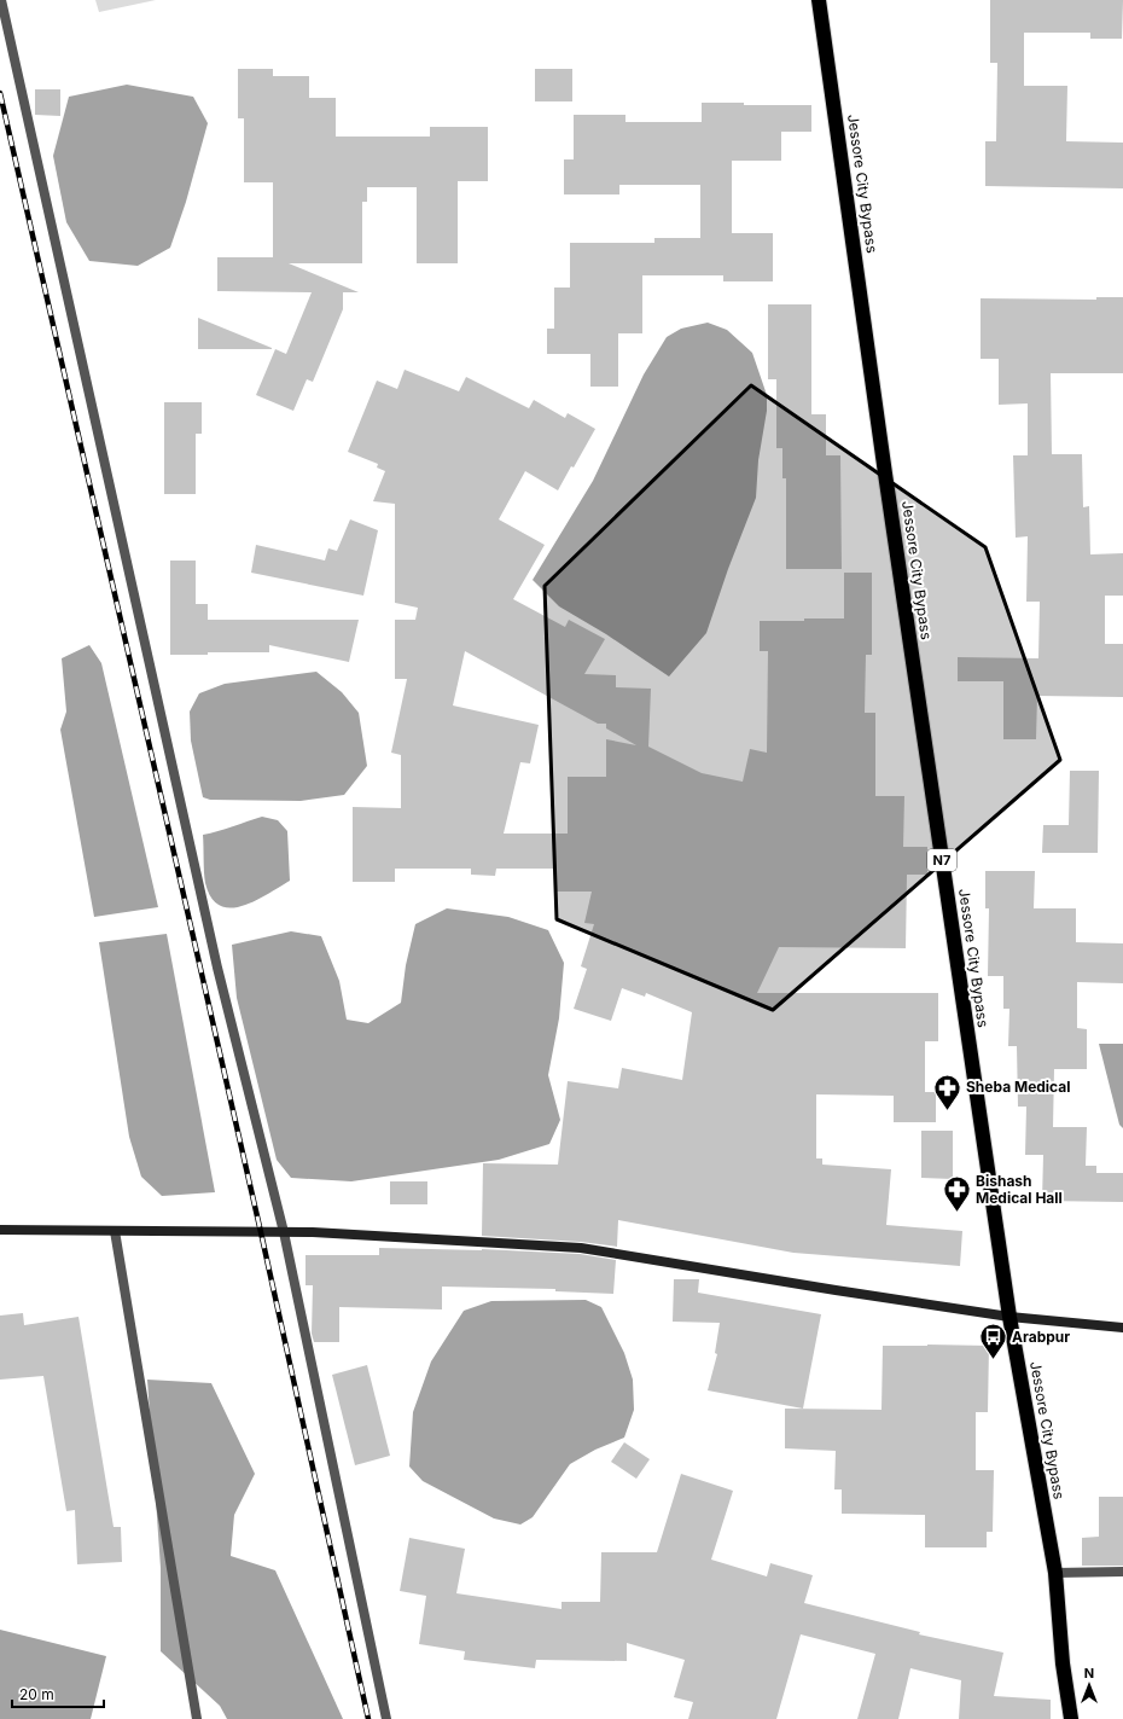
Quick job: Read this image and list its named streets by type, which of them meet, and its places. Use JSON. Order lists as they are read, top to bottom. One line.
{"streets":{"highway":["Jessore City Bypass","N7"]},"places":{"pharmacy":["Sheba Medical","Bishash Medical Hall"],"bus stop":["Arabpur"]},"scale_bar":"20 m","north":"top"}
